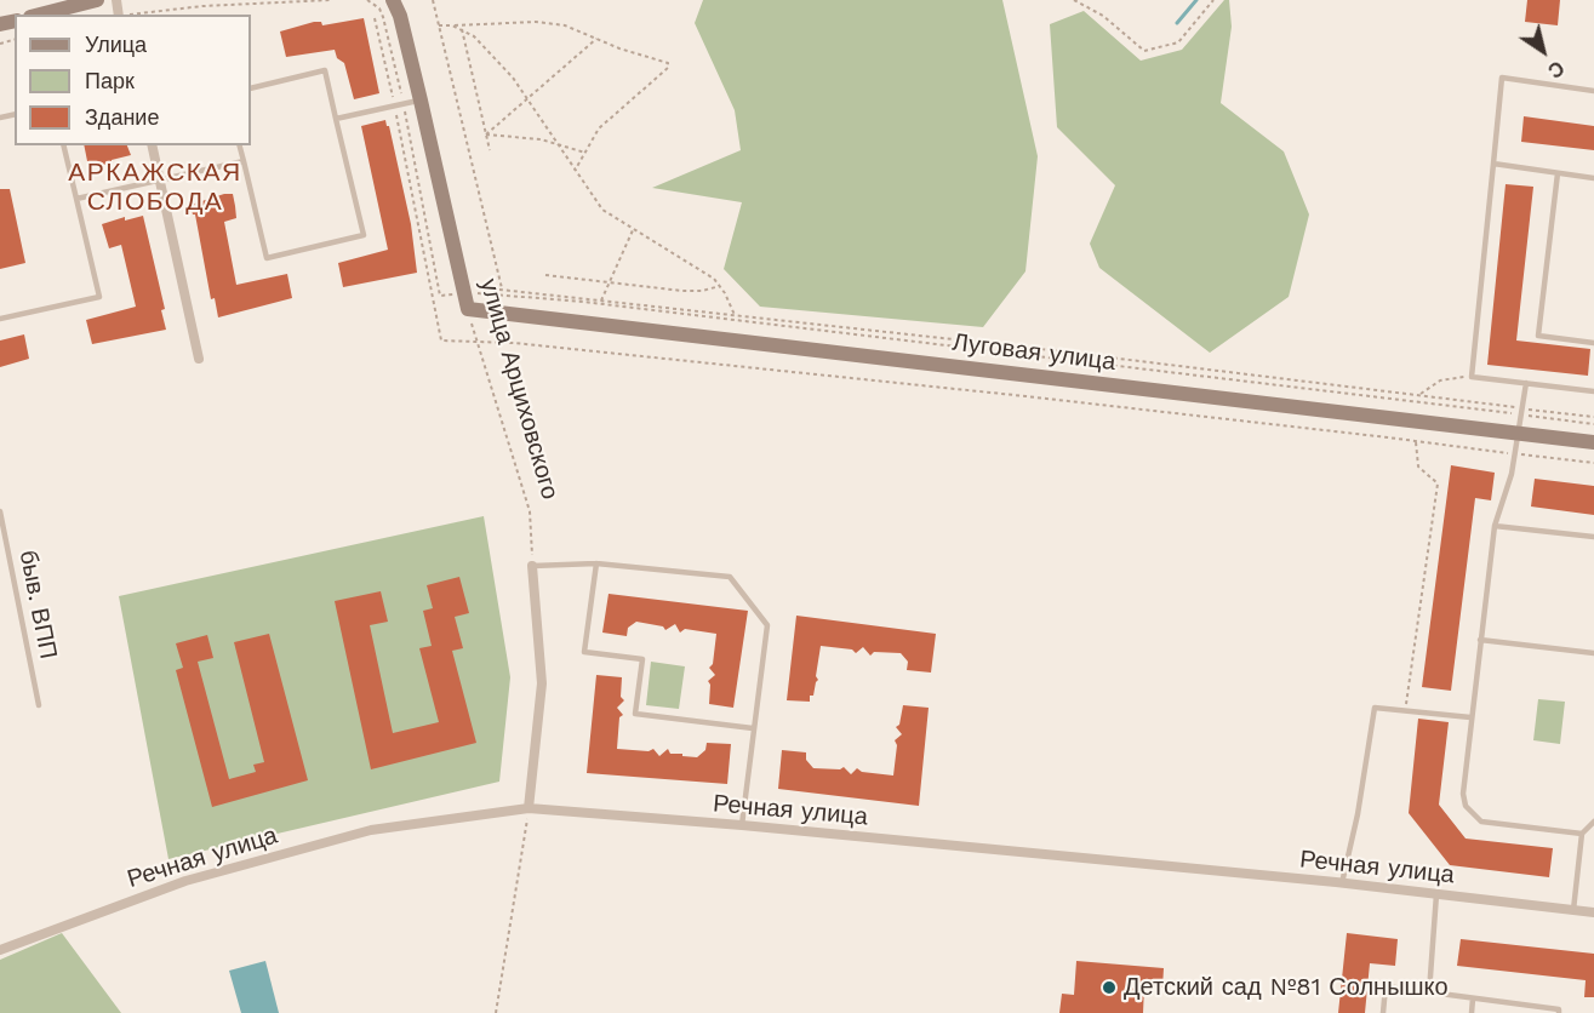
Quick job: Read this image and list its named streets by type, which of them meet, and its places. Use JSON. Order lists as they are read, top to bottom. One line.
{"streets":{"street":["Луговая улица","улица Арциховского","Речная улица"],"lane":["быв. ВПП"]},"crossings":[["Луговая улица","улица Арциховского"]],"districts":["АРКАЖСКАЯ СЛОБОДА"],"places":["Детский сад №81 Солнышко"],"legend":["Улица","Парк","Здание"],"north":"bottom right"}
